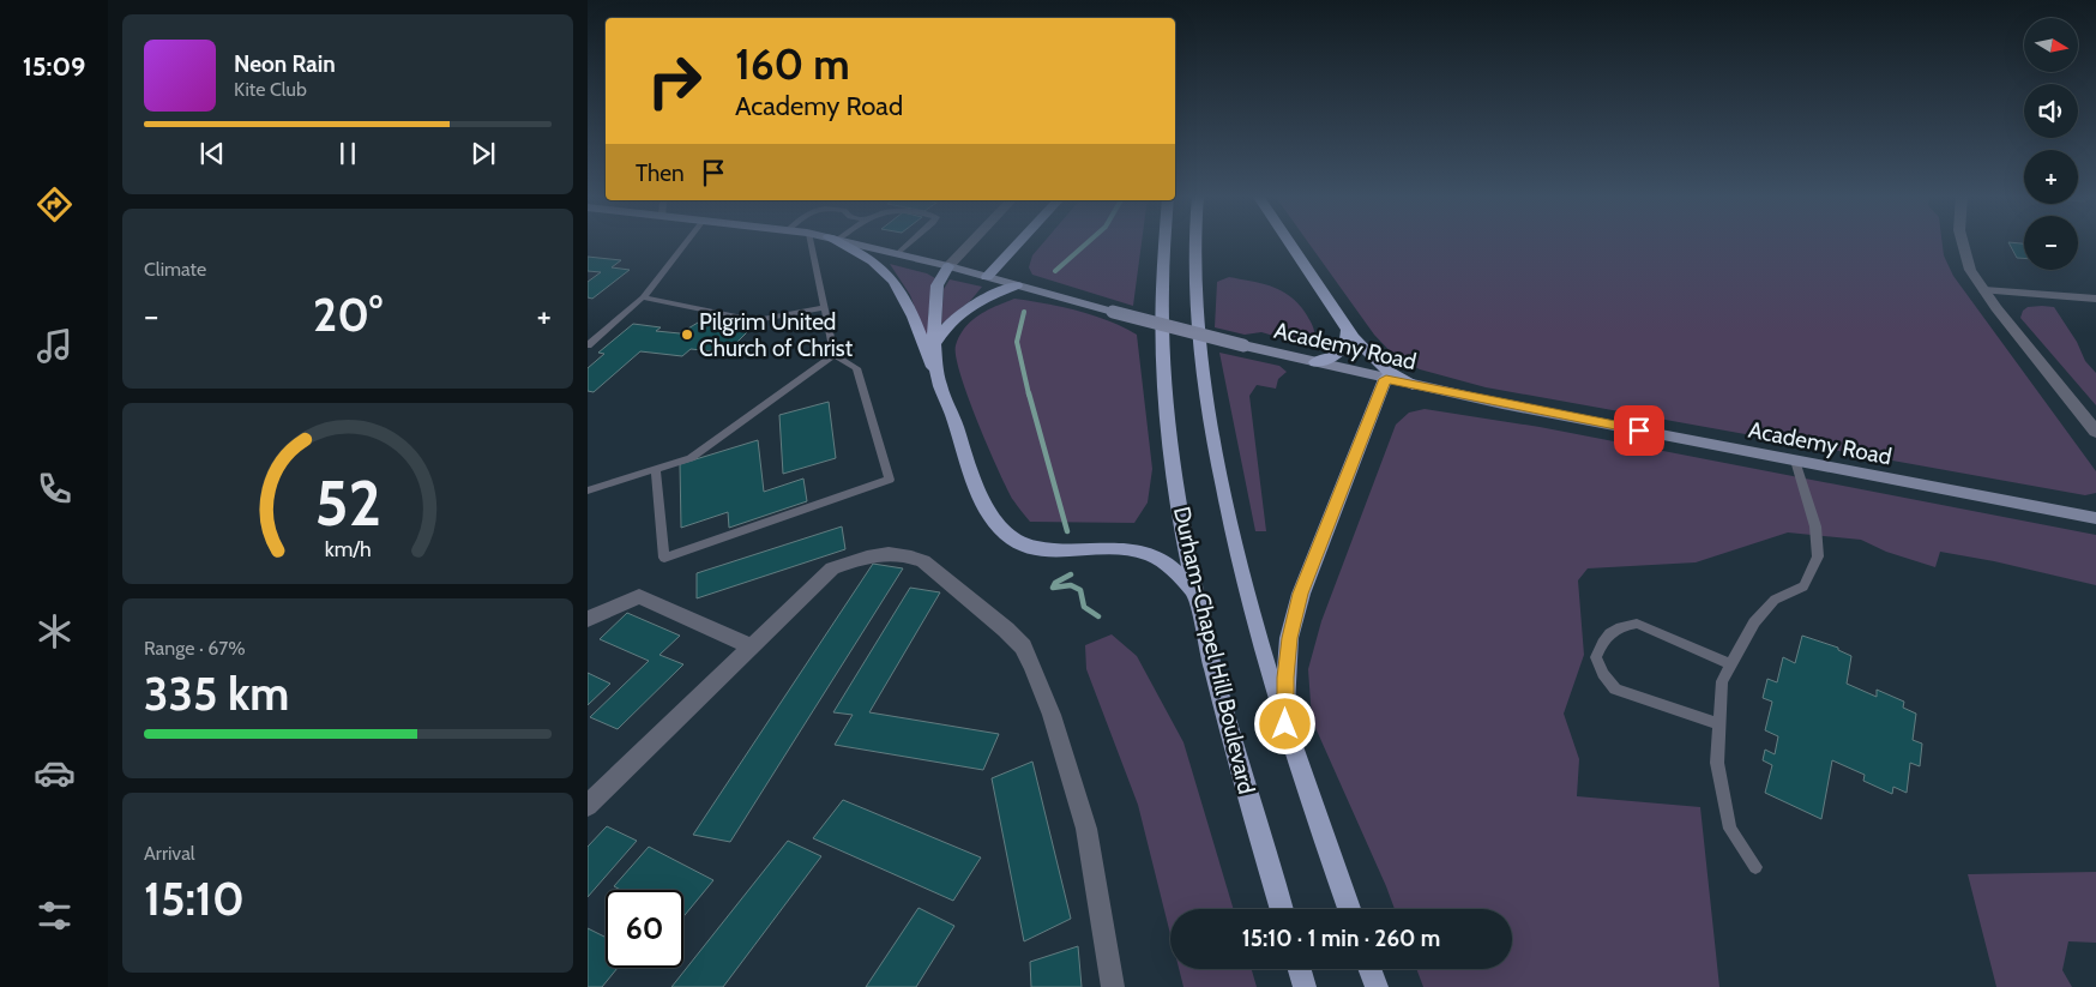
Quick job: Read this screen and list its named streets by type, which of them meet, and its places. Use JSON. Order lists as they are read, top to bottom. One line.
{"streets":{"main road":["Academy Road","Durham-Chapel Hill Boulevard"]},"places":["Pilgrim United Church of Christ"],"north":"right","page":{"tabs":"15:09","map_buttons":["+","−"],"turn":["160 m","Academy Road"],"song":["Neon Rain","Kite Club"],"then":"Then","tile":["Climate",["Range · 67%","335 km"],["Arrival","15:10"]],"heat":["−","20°","+"],"limit":"60","trip":"15:10 · 1 min · 260 m","gauge":["52","km/h"]}}
